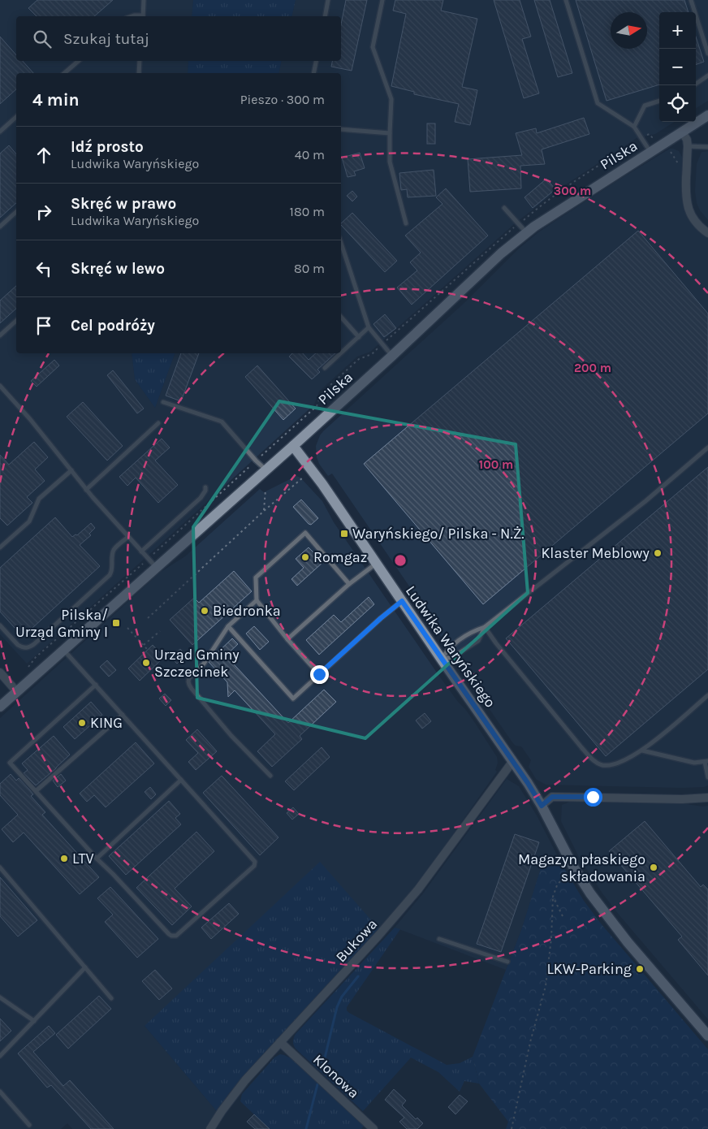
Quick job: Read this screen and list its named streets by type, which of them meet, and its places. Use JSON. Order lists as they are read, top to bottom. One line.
{"streets":{"street":["Pilska","Ludwika Waryńskiego","Bukowa","Klonowa"]},"crossings":[["Pilska","Ludwika Waryńskiego"],["Ludwika Waryńskiego","Bukowa"],["Bukowa","Klonowa"]],"places":{"transit":["Waryńskiego/ Pilska - N.Ż.","Pilska/ Urząd Gminy I"],"other":["Klaster Meblowy","Romgaz","Biedronka","Urząd Gminy Szczecinek","KING","LTV","Magazyn płaskiego składowania","LKW-Parking"]},"north":"right","page":{"map_buttons":["+","−"],"search":"Szukaj tutaj","heading":["4 min","Pieszo · 300 m"],"list":[["Idź prosto","Ludwika Waryńskiego","40 m"],["Skręć w prawo","Ludwika Waryńskiego","180 m"],["Skręć w lewo","80 m"],"Cel podróży"]},"rings":["300 m","200 m","100 m"]}
